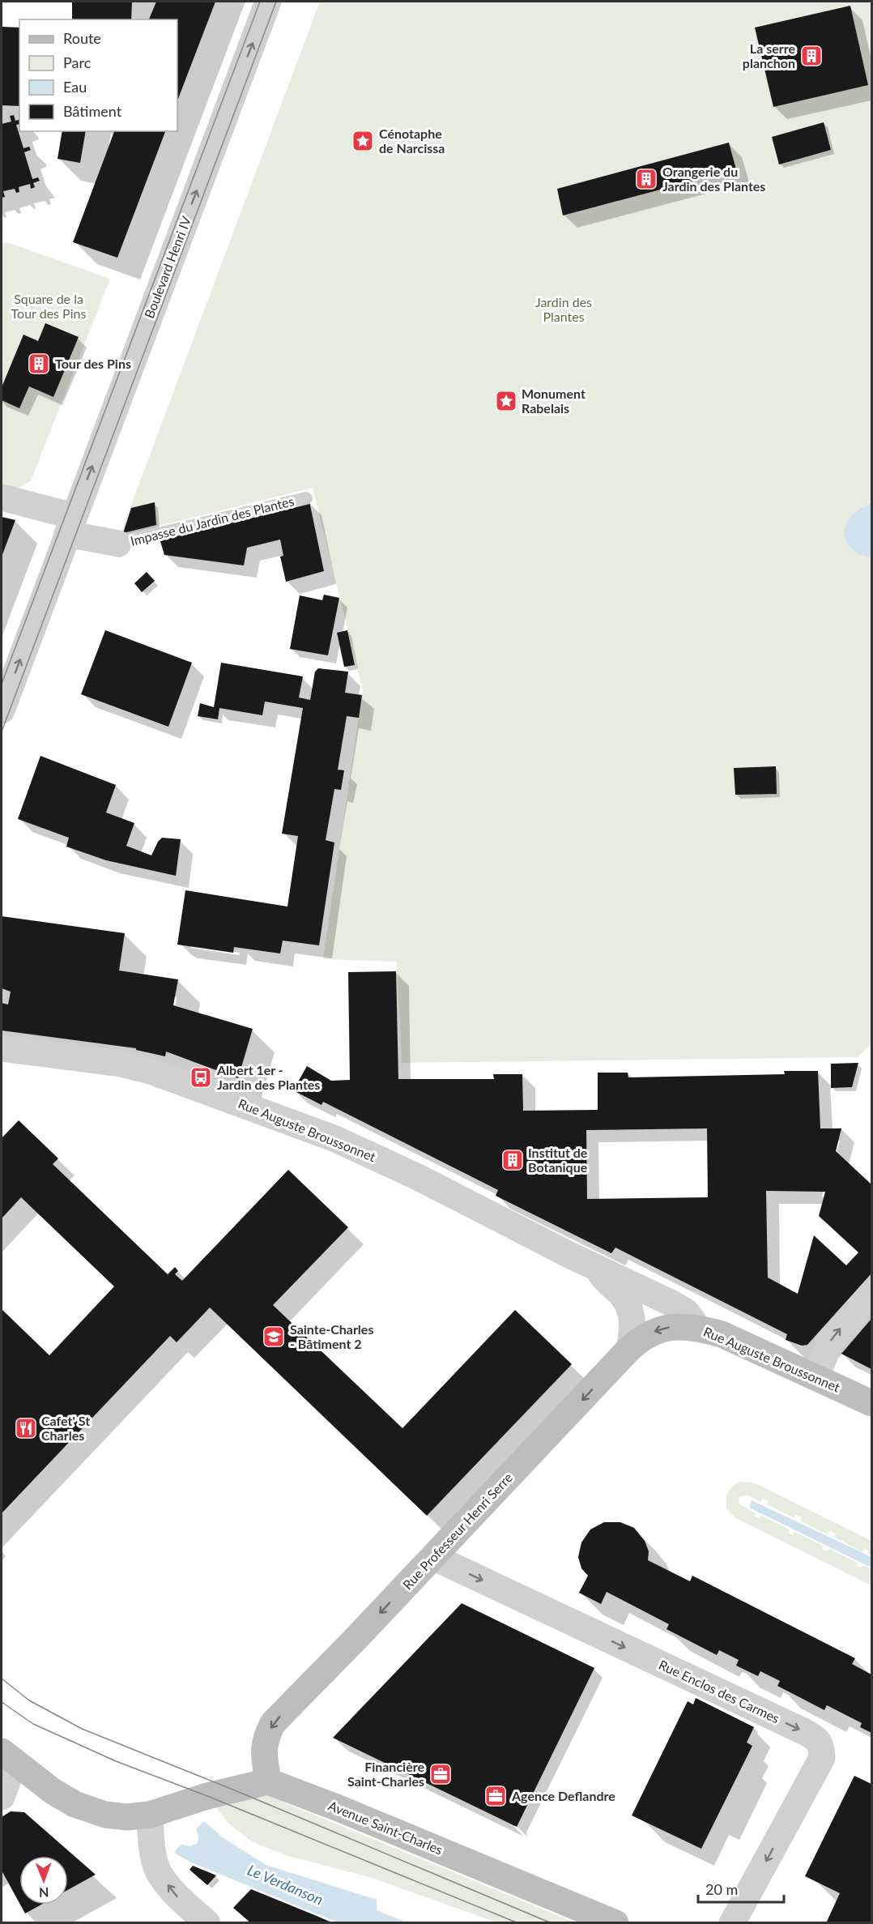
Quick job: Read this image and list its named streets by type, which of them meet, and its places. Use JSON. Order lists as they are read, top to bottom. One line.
{"streets":{"main road":["Rue Auguste Broussonnet","Rue Professeur Henri Serre","Avenue Saint-Charles"],"street":["Boulevard Henri IV","Rue Enclos des Carmes"],"lane":["Impasse du Jardin des Plantes"]},"crossings":[["Rue Auguste Broussonnet","Rue Professeur Henri Serre"],["Rue Professeur Henri Serre","Rue Enclos des Carmes"],["Rue Professeur Henri Serre","Avenue Saint-Charles"]],"one_way":["Boulevard Henri IV","Rue Professeur Henri Serre"],"water":["Le Verdanson"],"parks":["Square de la Tour des Pins","Jardin des Plantes"],"places":{"building":["La serre planchon","Orangerie du Jardin des Plantes","Tour des Pins","Institut de Botanique"],"place":["Cénotaphe de Narcissa","Monument Rabelais"],"bus stop":["Albert 1er - Jardin des Plantes"],"school or university":["Sainte-Charles - Bâtiment 2"],"restaurant":["Cafet' St Charles"],"office":["Financière Saint-Charles","Agence Deflandre"]},"legend":["Route","Parc","Eau","Bâtiment"],"scale_bar":"20 m","north":"bottom"}
